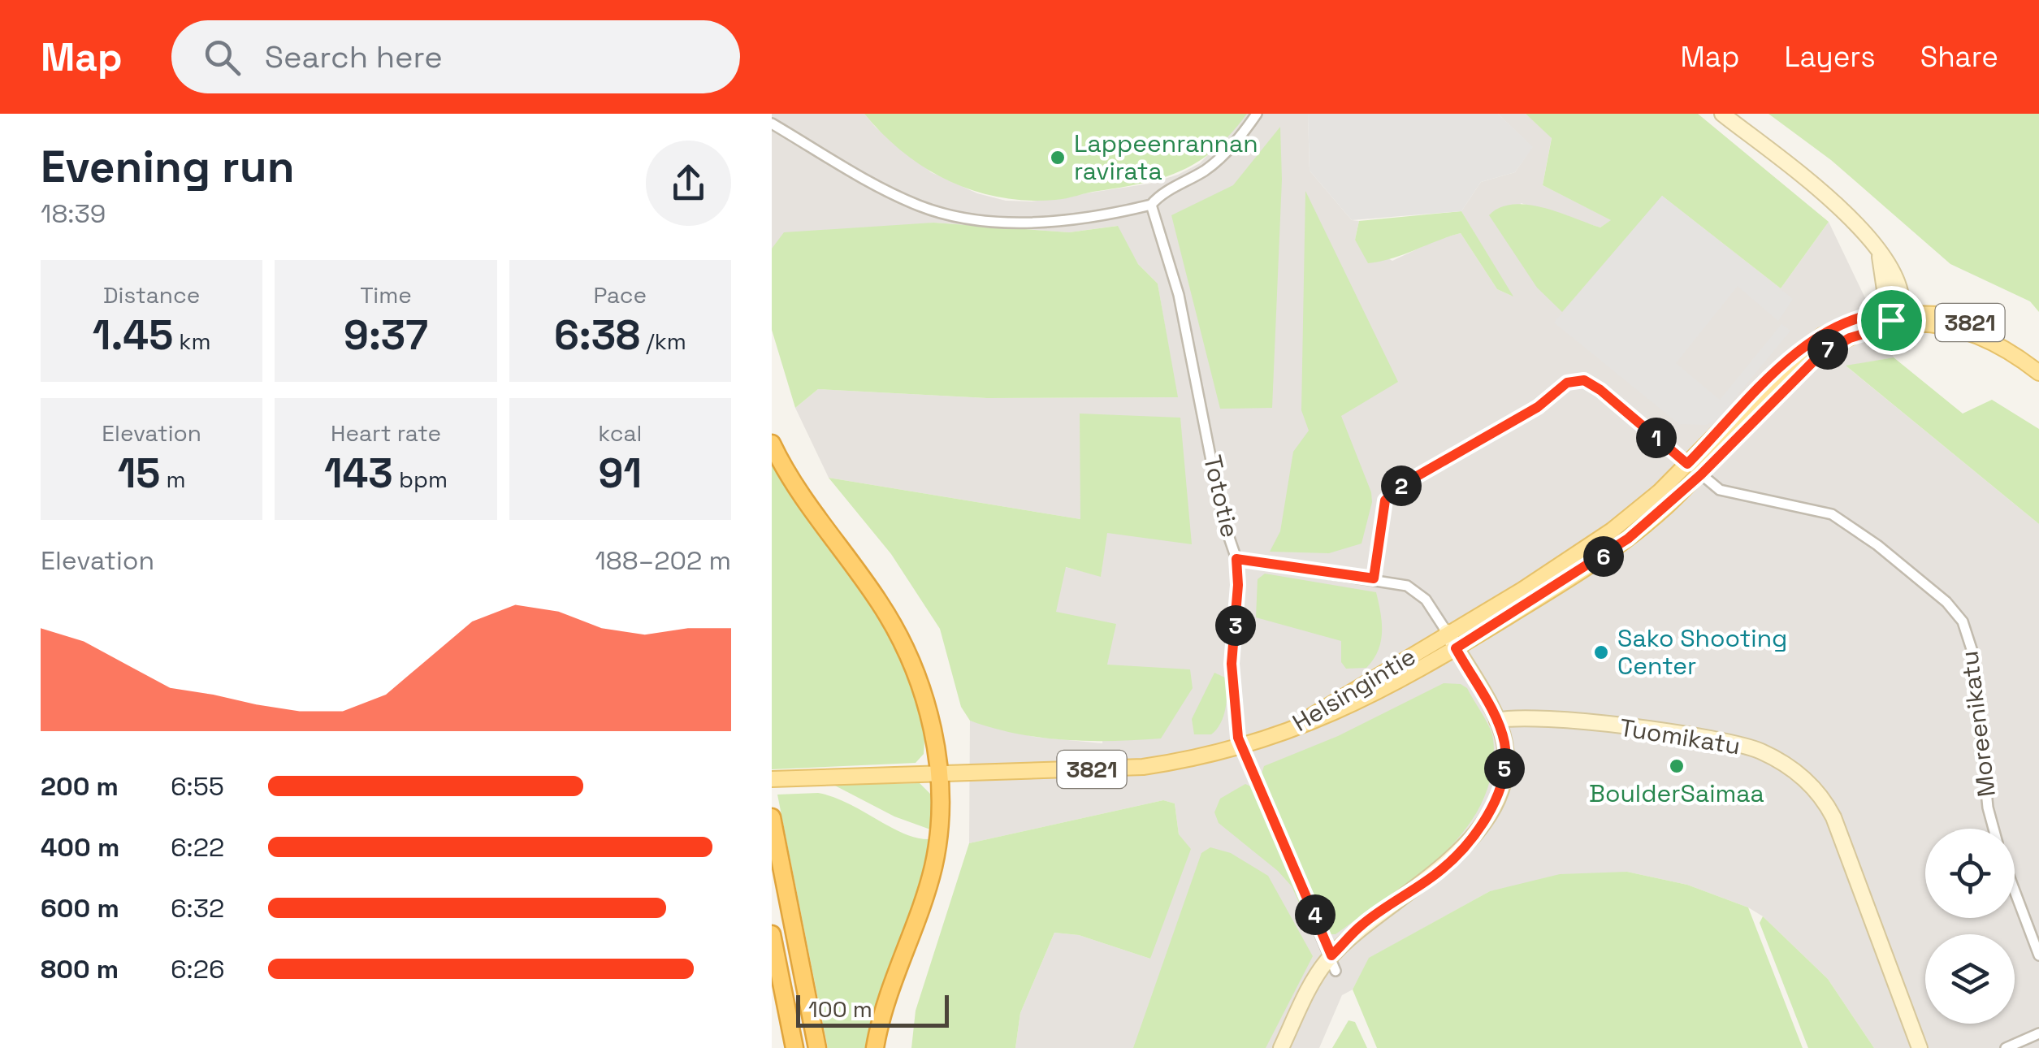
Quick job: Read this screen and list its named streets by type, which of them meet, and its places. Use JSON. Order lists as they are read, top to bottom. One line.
{"streets":{"main road":["3821","Helsingintie"],"street":["Tototie","Moreenikatu","Tuomikatu"]},"crossings":[["Tototie","Helsingintie"],["Tototie","Moreenikatu"],["Helsingintie","Moreenikatu"]],"places":["Lappeenrannan ravirata","Sako Shooting Center","BoulderSaimaa"],"scale_bar":"100 m","page":{"header":"Map","search":"Search here","nav":["Map","Layers","Share"],"heading":["Evening run","18:39"],"stats":[["Distance","1.45 km"],["Time","9:37"],["Pace","6:38 /km"],["Elevation","15 m"],["Heart rate","143 bpm"],["kcal","91"]],"pins":["7","1","2","6","3","5","4"],"chart":["Elevation","188–202 m"],"list":[{"name":"200 m","note":"6:55"},{"name":"400 m","note":"6:22"},{"name":"600 m","note":"6:32"},{"name":"800 m","note":"6:26"}],"scale":"100 m"}}
